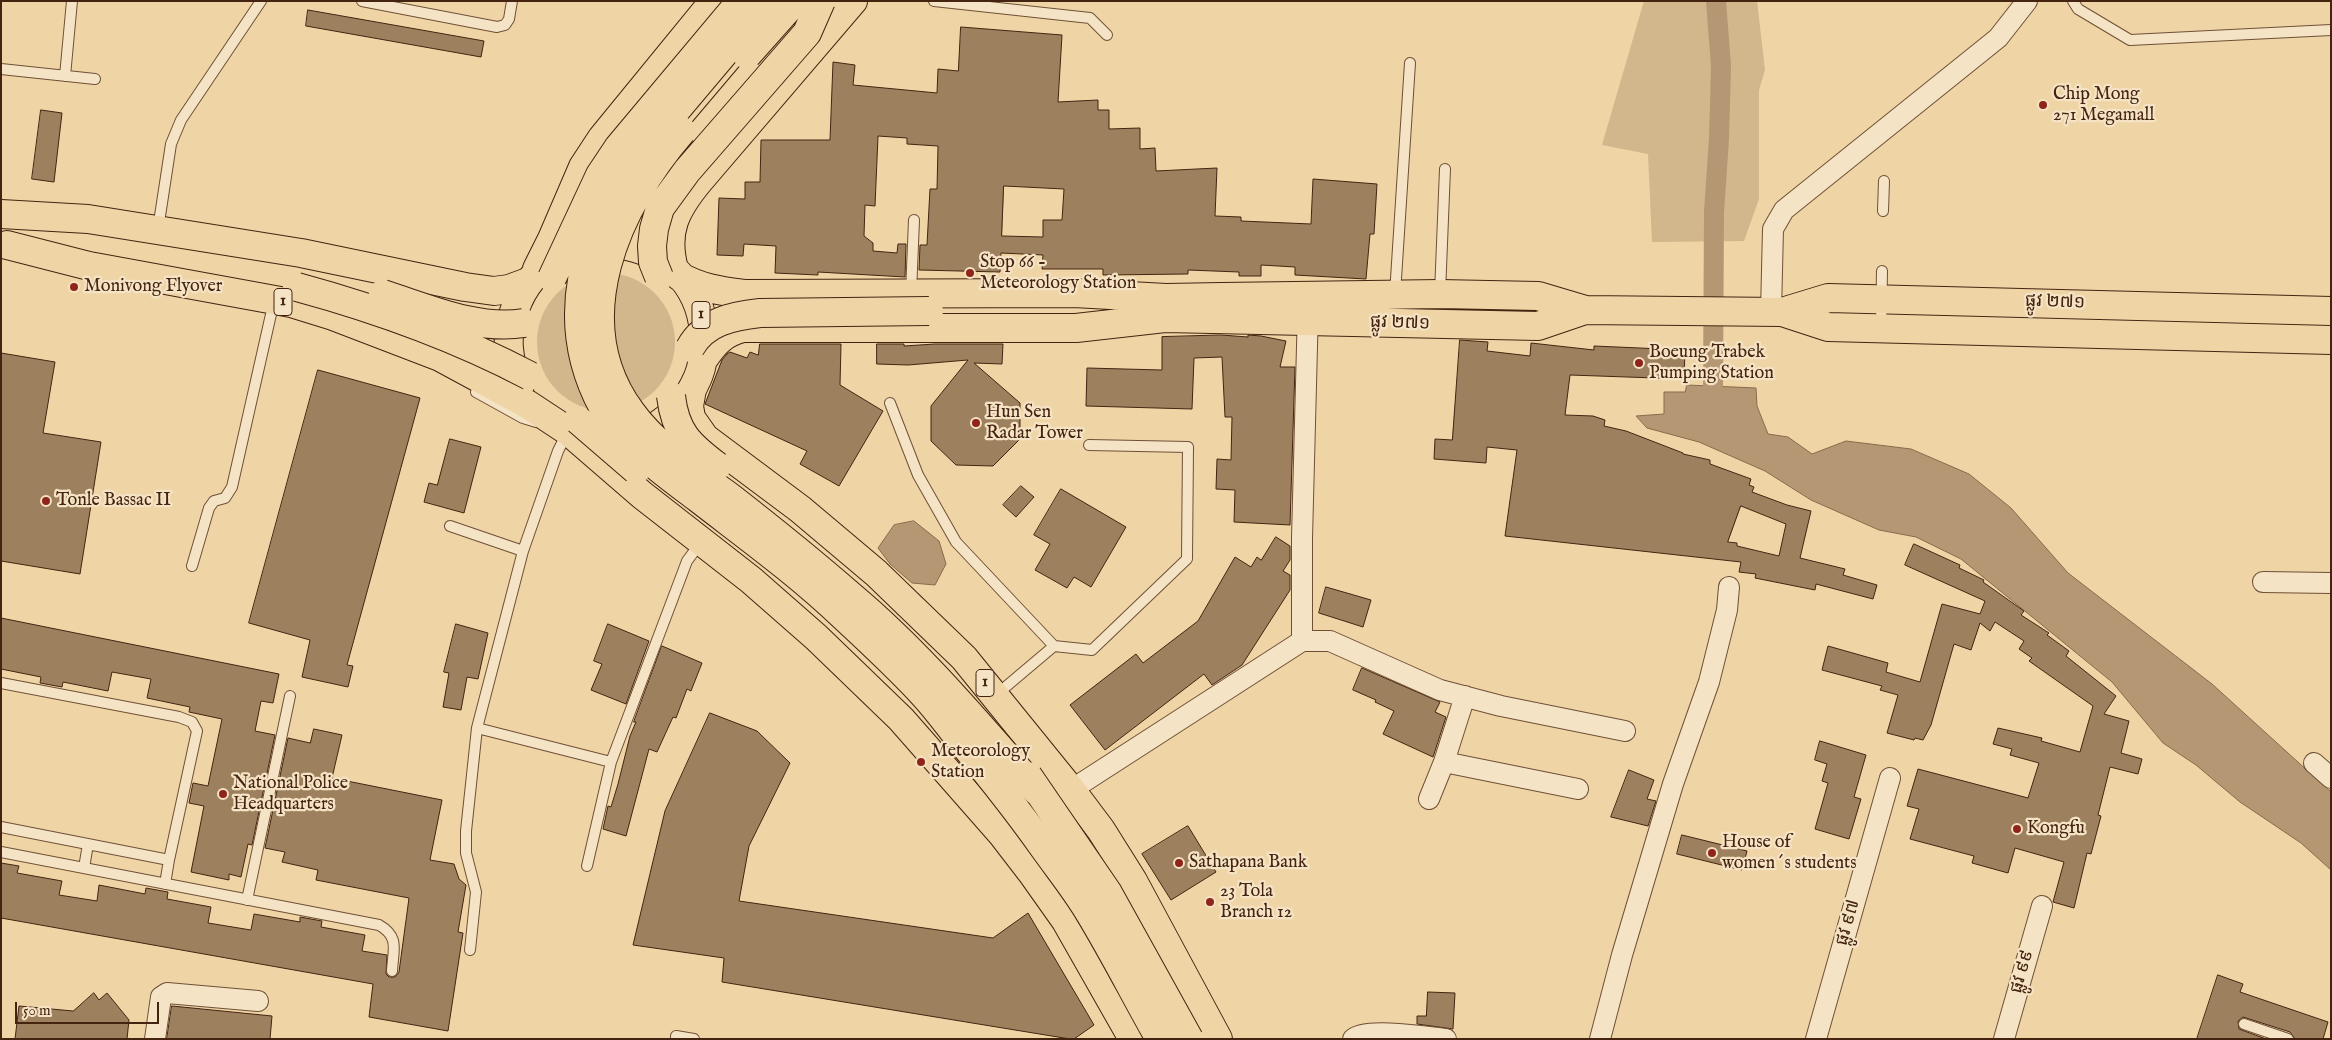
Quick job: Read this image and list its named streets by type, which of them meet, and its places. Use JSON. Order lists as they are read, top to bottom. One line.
{"streets":{"main road":["1","ផ្លូវ ២៧១"],"street":["ផ្លូវ ៩៧","ផ្លូវ ៩៩"]},"places":["Chip Mong 271 Megamall","Stop 66 - Meteorology Station","Monivong Flyover","Boeung Trabek Pumping Station","Hun Sen Radar Tower","Tonle Bassac II","Meteorology Station","National Police Headquarters","Kongfu","House of women´s students","Sathapana Bank","23 Tola Branch 12"],"scale_bar":"50 m"}
